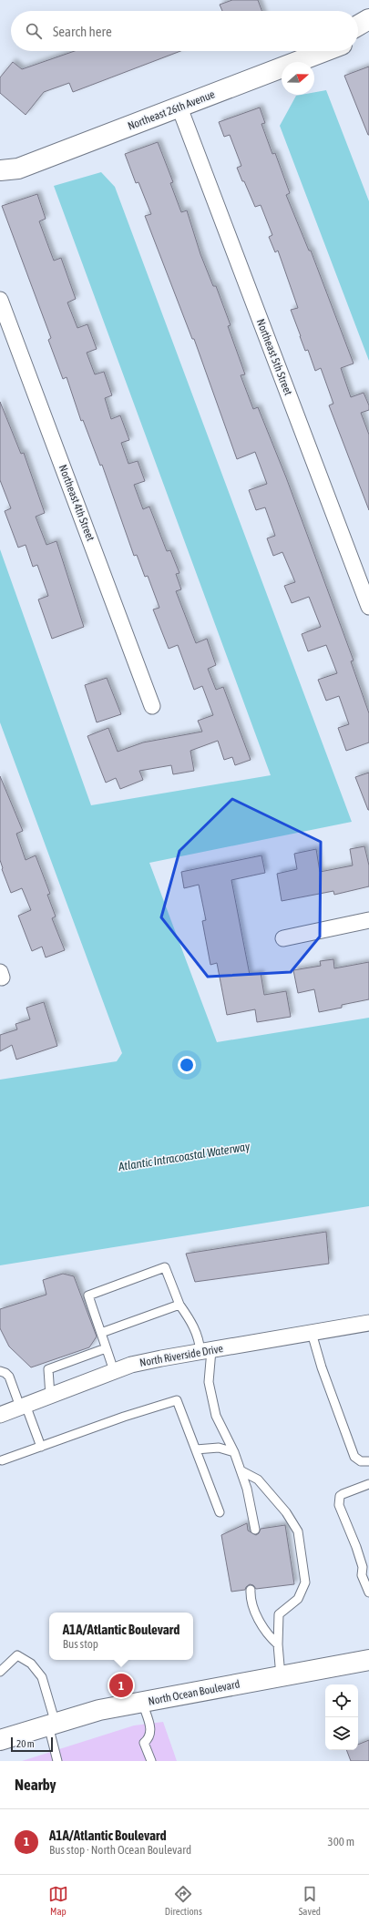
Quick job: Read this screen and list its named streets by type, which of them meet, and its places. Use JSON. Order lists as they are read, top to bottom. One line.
{"streets":{"street":["Northeast 26th Avenue","Northeast 5th Street","Northeast 4th Street","North Riverside Drive","North Ocean Boulevard"]},"crossings":[["Northeast 26th Avenue","Northeast 5th Street"]],"water":["Atlantic Intracoastal Waterway"],"scale_bar":"20 m","north":"right","page":{"search":"Search here","popup":["A1A/Atlantic Boulevard","Bus stop"],"pins":"1","scale":"20 m","heading":"Nearby","list":[{"mark":"1","name":"A1A/Atlantic Boulevard","note":"Bus stop · North Ocean Boulevard","value":"300 m"}],"nav":["Map","Directions","Saved"]}}
